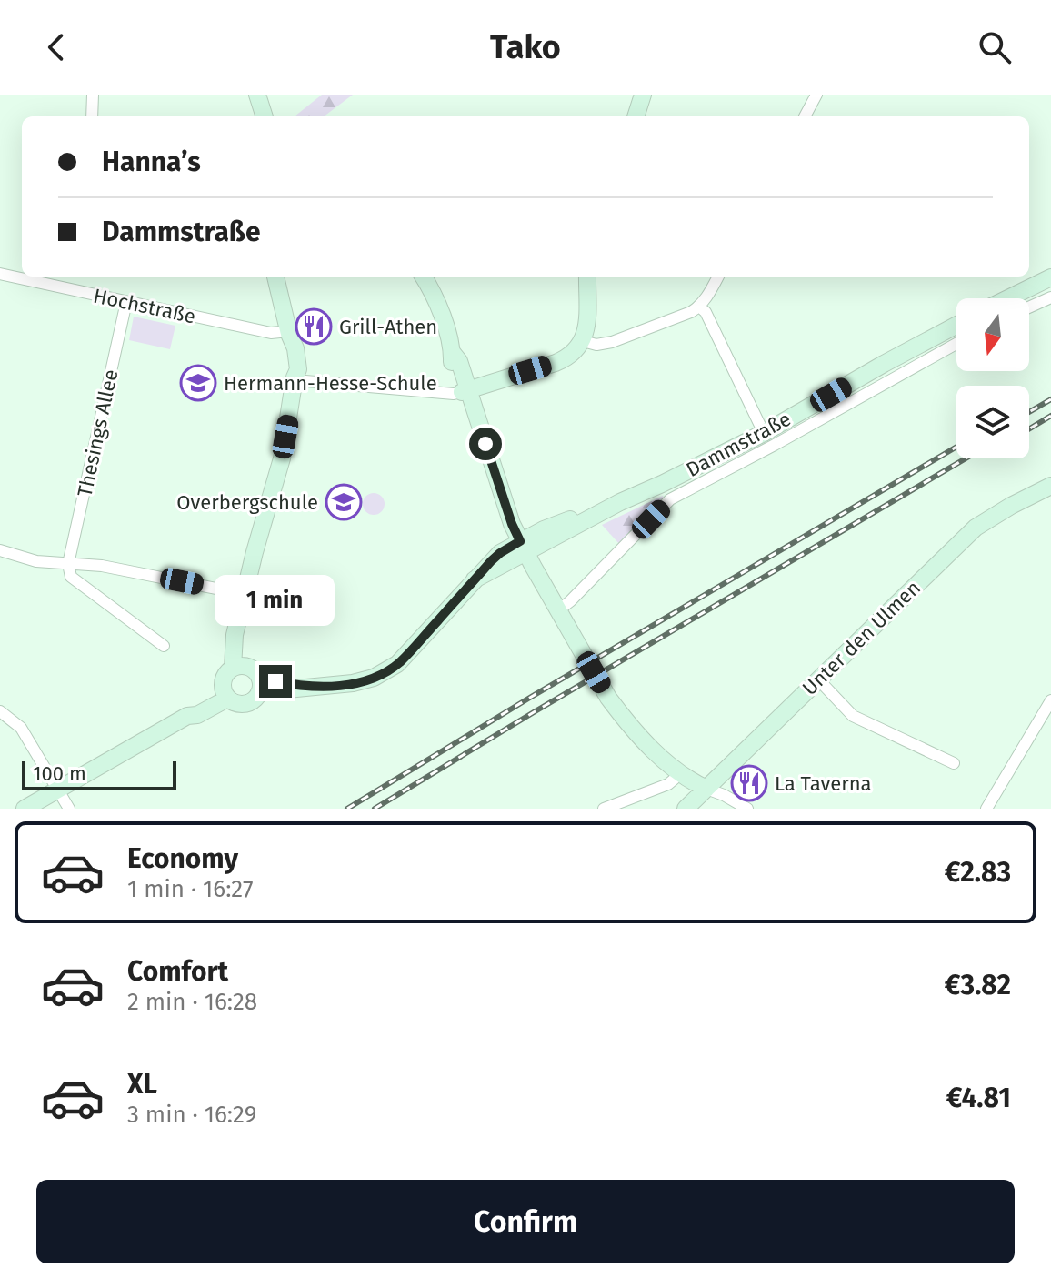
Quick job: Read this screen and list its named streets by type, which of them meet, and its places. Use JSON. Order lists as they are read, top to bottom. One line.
{"streets":{"main road":["Dammstraße","Unter den Ulmen"],"street":["Hochstraße","Thesings Allee"]},"crossings":[["Hochstraße","Thesings Allee"]],"places":{"restaurant":["Grill-Athen","La Taverna"],"school or university":["Hermann-Hesse-Schule","Overbergschule"]},"scale_bar":"100 m","north":"bottom","page":{"header":"Tako","banner":["Hanna’s","Dammstraße"],"bubble":"1 min","scale":"100 m","list":[{"name":"Economy","note":"1 min · 16:27","value":"€2.83"},{"name":"Comfort","note":"2 min · 16:28","value":"€3.82"},{"name":"XL","note":"3 min · 16:29","value":"€4.81"}],"buttons":"Confirm"}}
